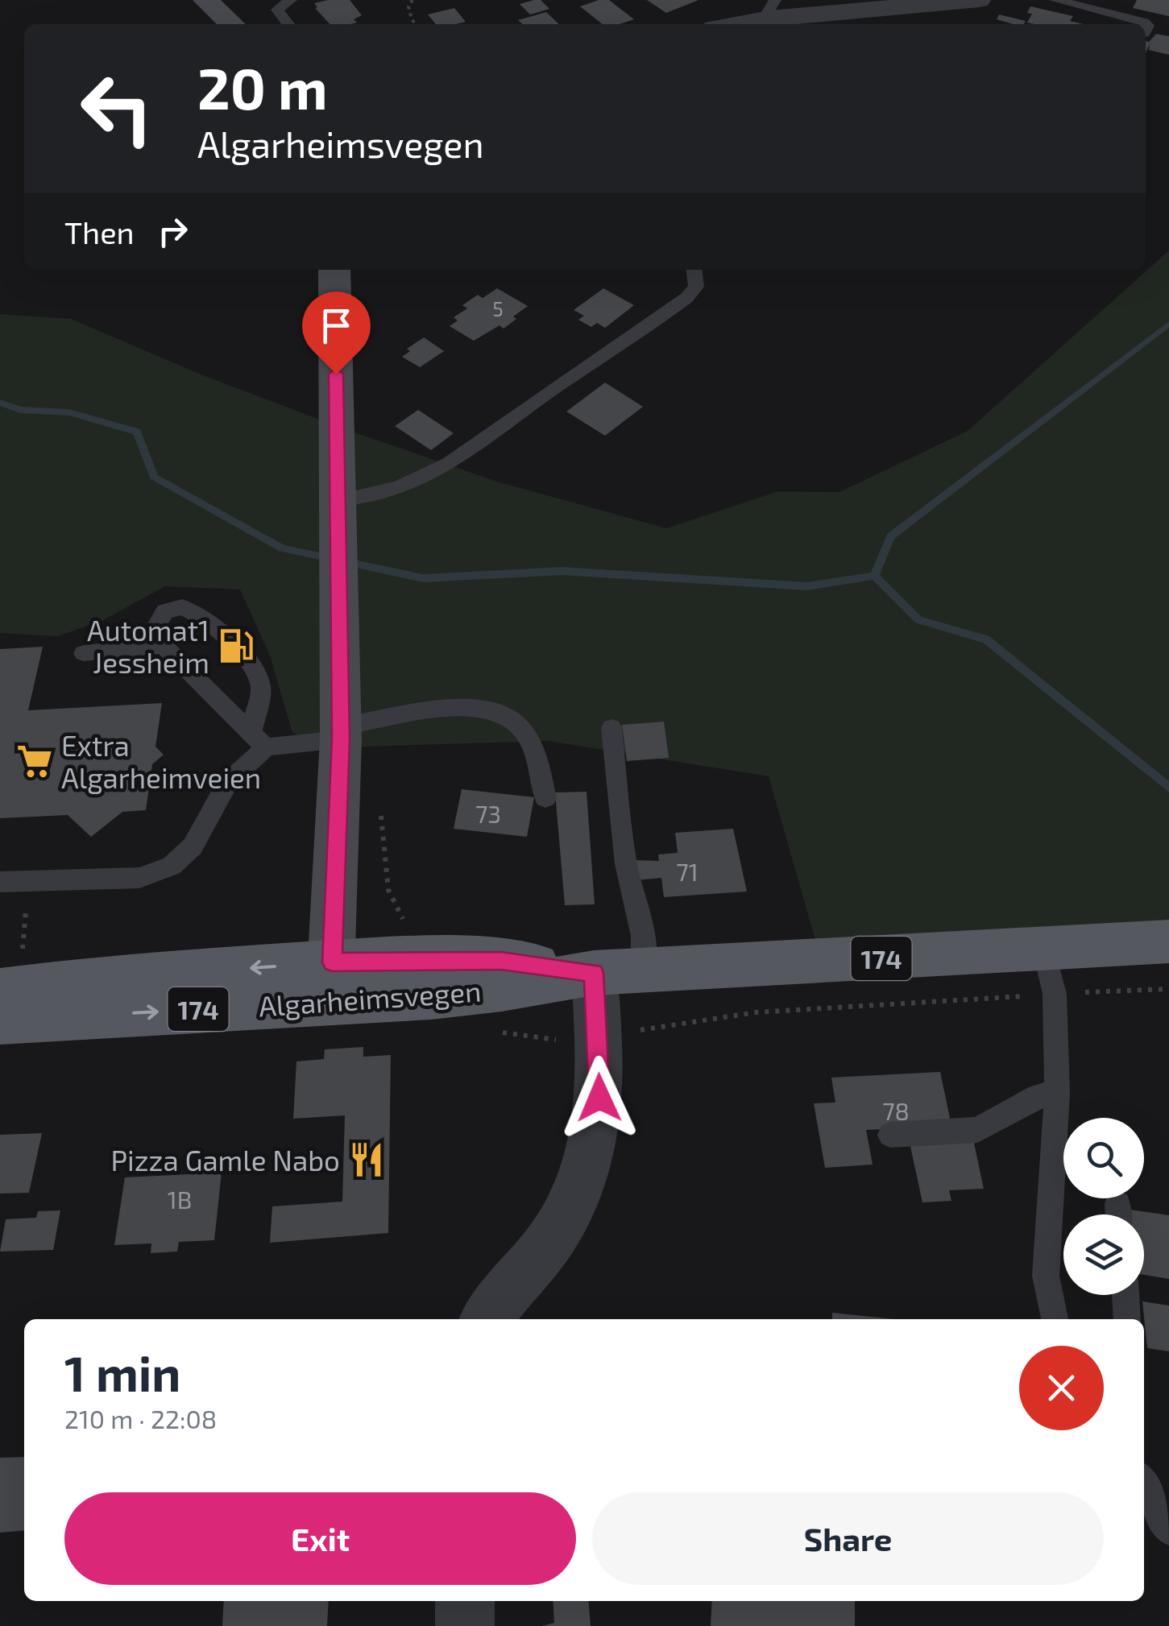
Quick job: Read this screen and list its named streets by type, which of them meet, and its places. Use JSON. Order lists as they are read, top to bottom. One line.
{"streets":{"main road":["174","Algarheimsvegen"]},"places":{"fuel station":["Automat1 Jessheim"],"supermarket":["Extra Algarheimveien"],"restaurant":["Pizza Gamle Nabo"]},"house_numbers":["5","73","71","78","1B"],"page":{"turn":["20 m","Algarheimsvegen"],"then":"Then","heading":["1 min","210 m · 22:08"],"buttons":["Exit","Share"]}}
